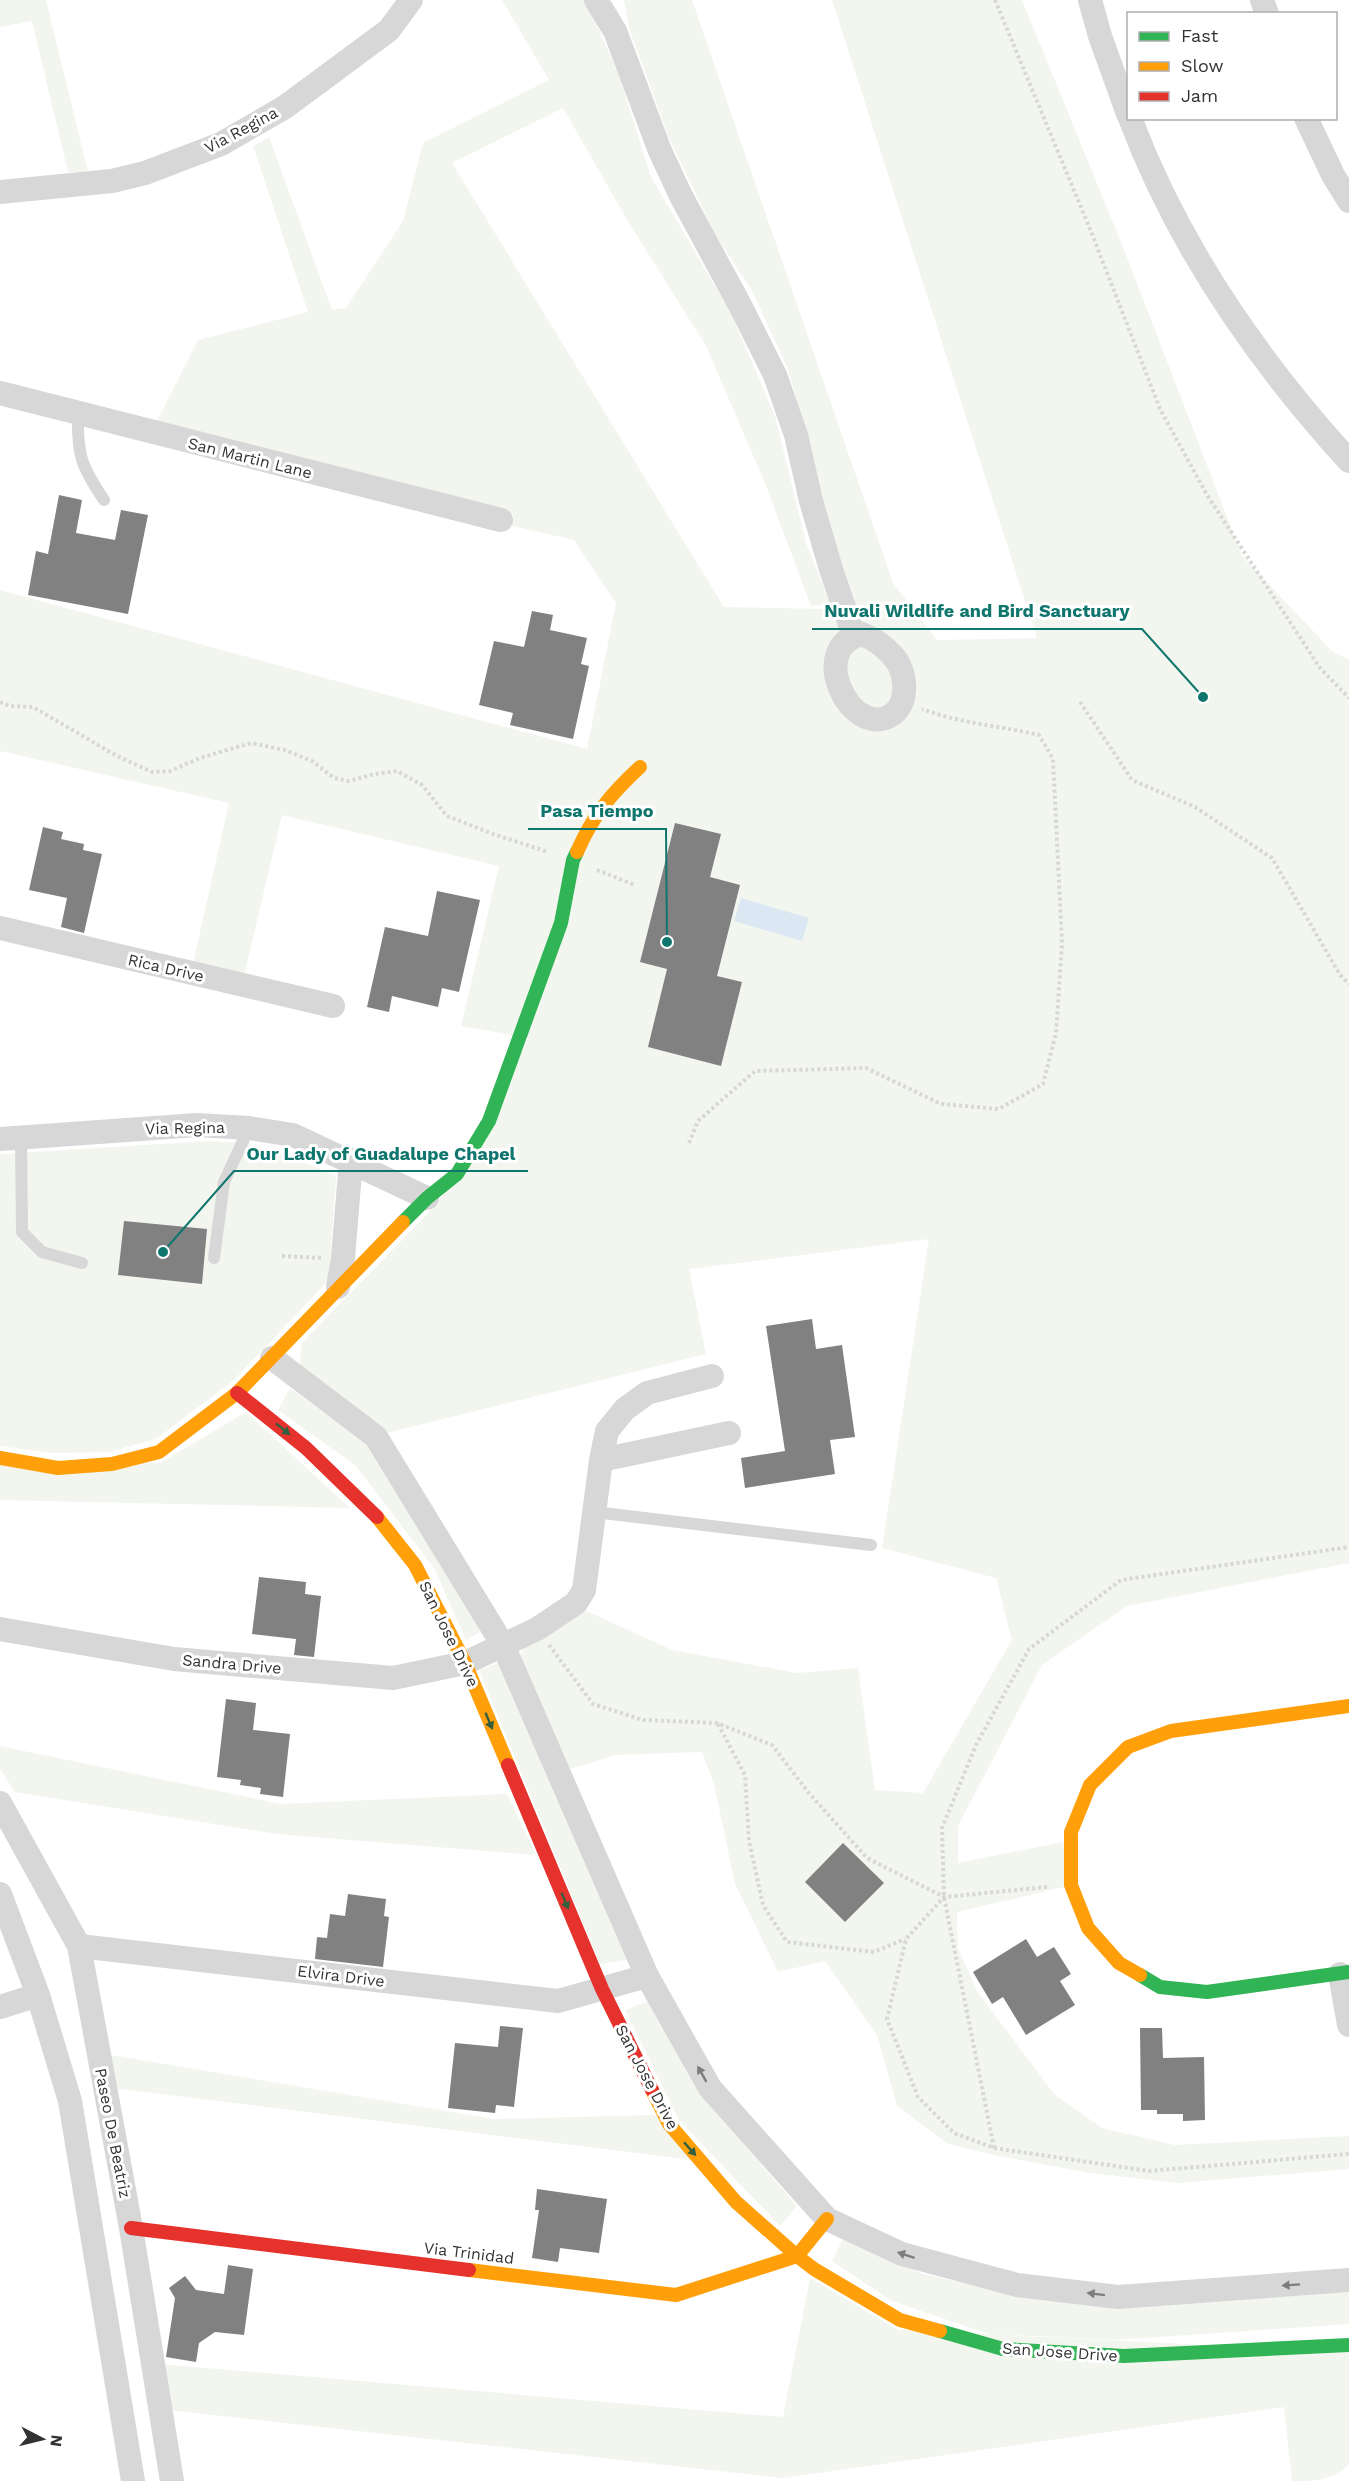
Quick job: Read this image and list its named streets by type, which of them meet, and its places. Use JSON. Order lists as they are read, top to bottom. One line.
{"streets":{"street":["Via Regina","San Martin Lane","Rica Drive","San Jose Drive","Sandra Drive","Elvira Drive","Paseo De Beatriz","Via Trinidad"]},"crossings":[["San Jose Drive","Sandra Drive"],["San Jose Drive","Elvira Drive"],["San Jose Drive","Via Trinidad"],["Elvira Drive","Paseo De Beatriz"],["Paseo De Beatriz","Via Trinidad"]],"places":["Nuvali Wildlife and Bird Sanctuary","Pasa Tiempo","Our Lady of Guadalupe Chapel"],"legend":["Fast","Slow","Jam"],"north":"right"}
